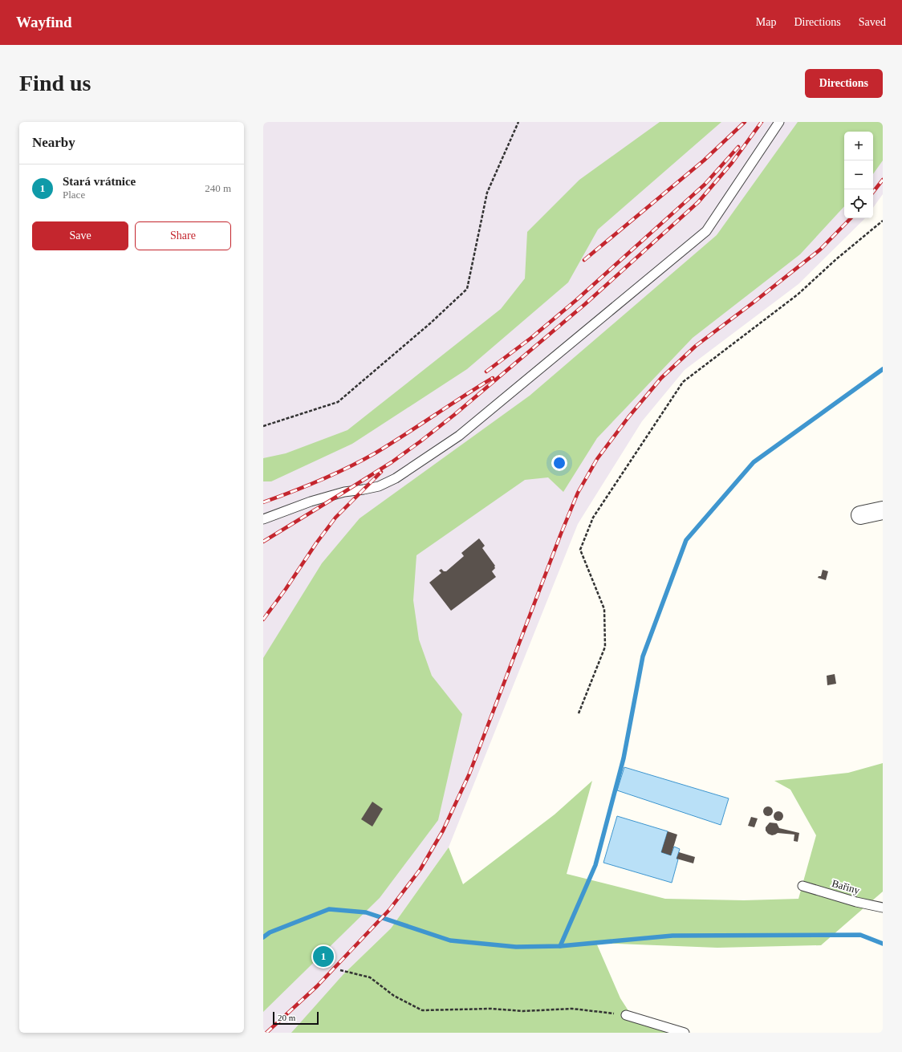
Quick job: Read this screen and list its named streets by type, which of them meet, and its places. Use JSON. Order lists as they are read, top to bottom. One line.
{"streets":{"lane":["Bařiny"]},"scale_bar":"20 m","page":{"header":"Wayfind","nav":["Map","Directions","Saved"],"buttons":["Directions",["Save","Share"]],"title":"Find us","heading":"Nearby","map_buttons":["+","−"],"list":[{"mark":"1","name":"Stará vrátnice","note":"Place","value":"240 m"}],"pins":"1","scale":"20 m"}}
